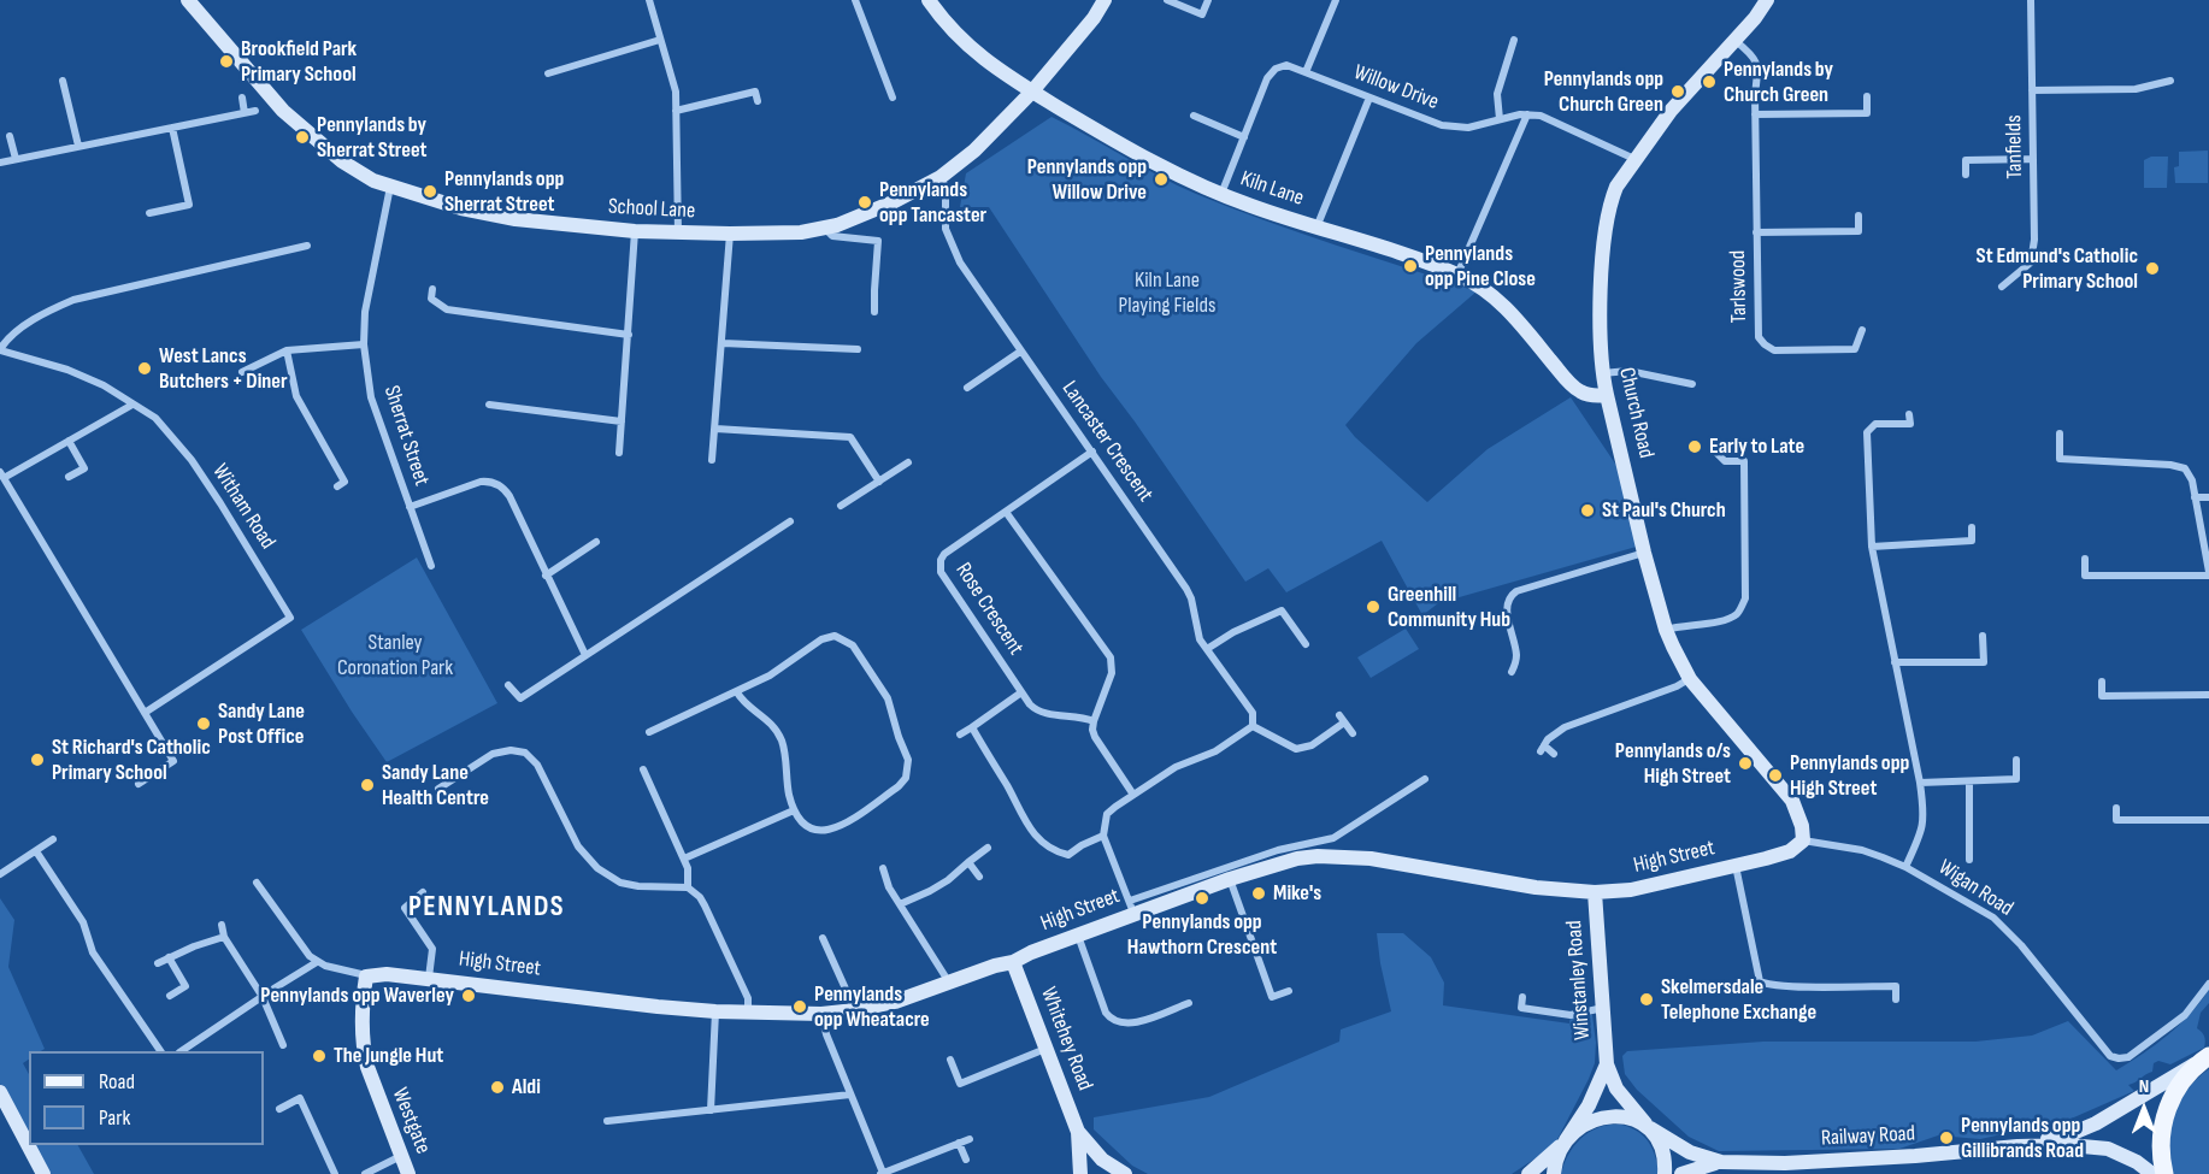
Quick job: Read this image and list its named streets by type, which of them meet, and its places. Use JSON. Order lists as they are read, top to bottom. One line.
{"streets":{"street":["Willow Drive","Tanfields","Kiln Lane","School Lane","Tarlswood","Church Road","Sherrat Street","Lancaster Crescent","Witham Road","Rose Crescent","High Street","Wigan Road","Winstanley Road","Whitehey Road","Westgate","Railway Road"]},"crossings":[["Willow Drive","Kiln Lane"],["Willow Drive","Church Road"],["Kiln Lane","School Lane"],["Kiln Lane","Church Road"],["School Lane","Sherrat Street"],["School Lane","Lancaster Crescent"],["Tarlswood","Church Road"],["Church Road","High Street"],["Church Road","Wigan Road"],["Lancaster Crescent","Rose Crescent"],["High Street","Wigan Road"],["High Street","Winstanley Road"],["High Street","Whitehey Road"],["High Street","Westgate"],["Winstanley Road","Railway Road"]],"districts":["PENNYLANDS"],"parks":["Kiln Lane Playing Fields","Stanley Coronation Park"],"places":["Brookfield Park Primary School","Pennylands by Church Green","Pennylands opp Church Green","Pennylands by Sherrat Street","Pennylands opp Willow Drive","Pennylands opp Sherrat Street","Pennylands opp Tancaster","Pennylands opp Pine Close","St Edmund's Catholic Primary School","West Lancs Butchers + Diner","Early to Late","St Paul's Church","Greenhill Community Hub","Sandy Lane Post Office","St Richard's Catholic Primary School","Pennylands o/s High Street","Pennylands opp High Street","Sandy Lane Health Centre","Mike's","Pennylands opp Hawthorn Crescent","Pennylands opp Waverley","Skelmersdale Telephone Exchange","Pennylands opp Wheatacre","The Jungle Hut","Aldi","Pennylands opp Gillibrands Road"],"legend":["Road","Park"],"north":"top"}
